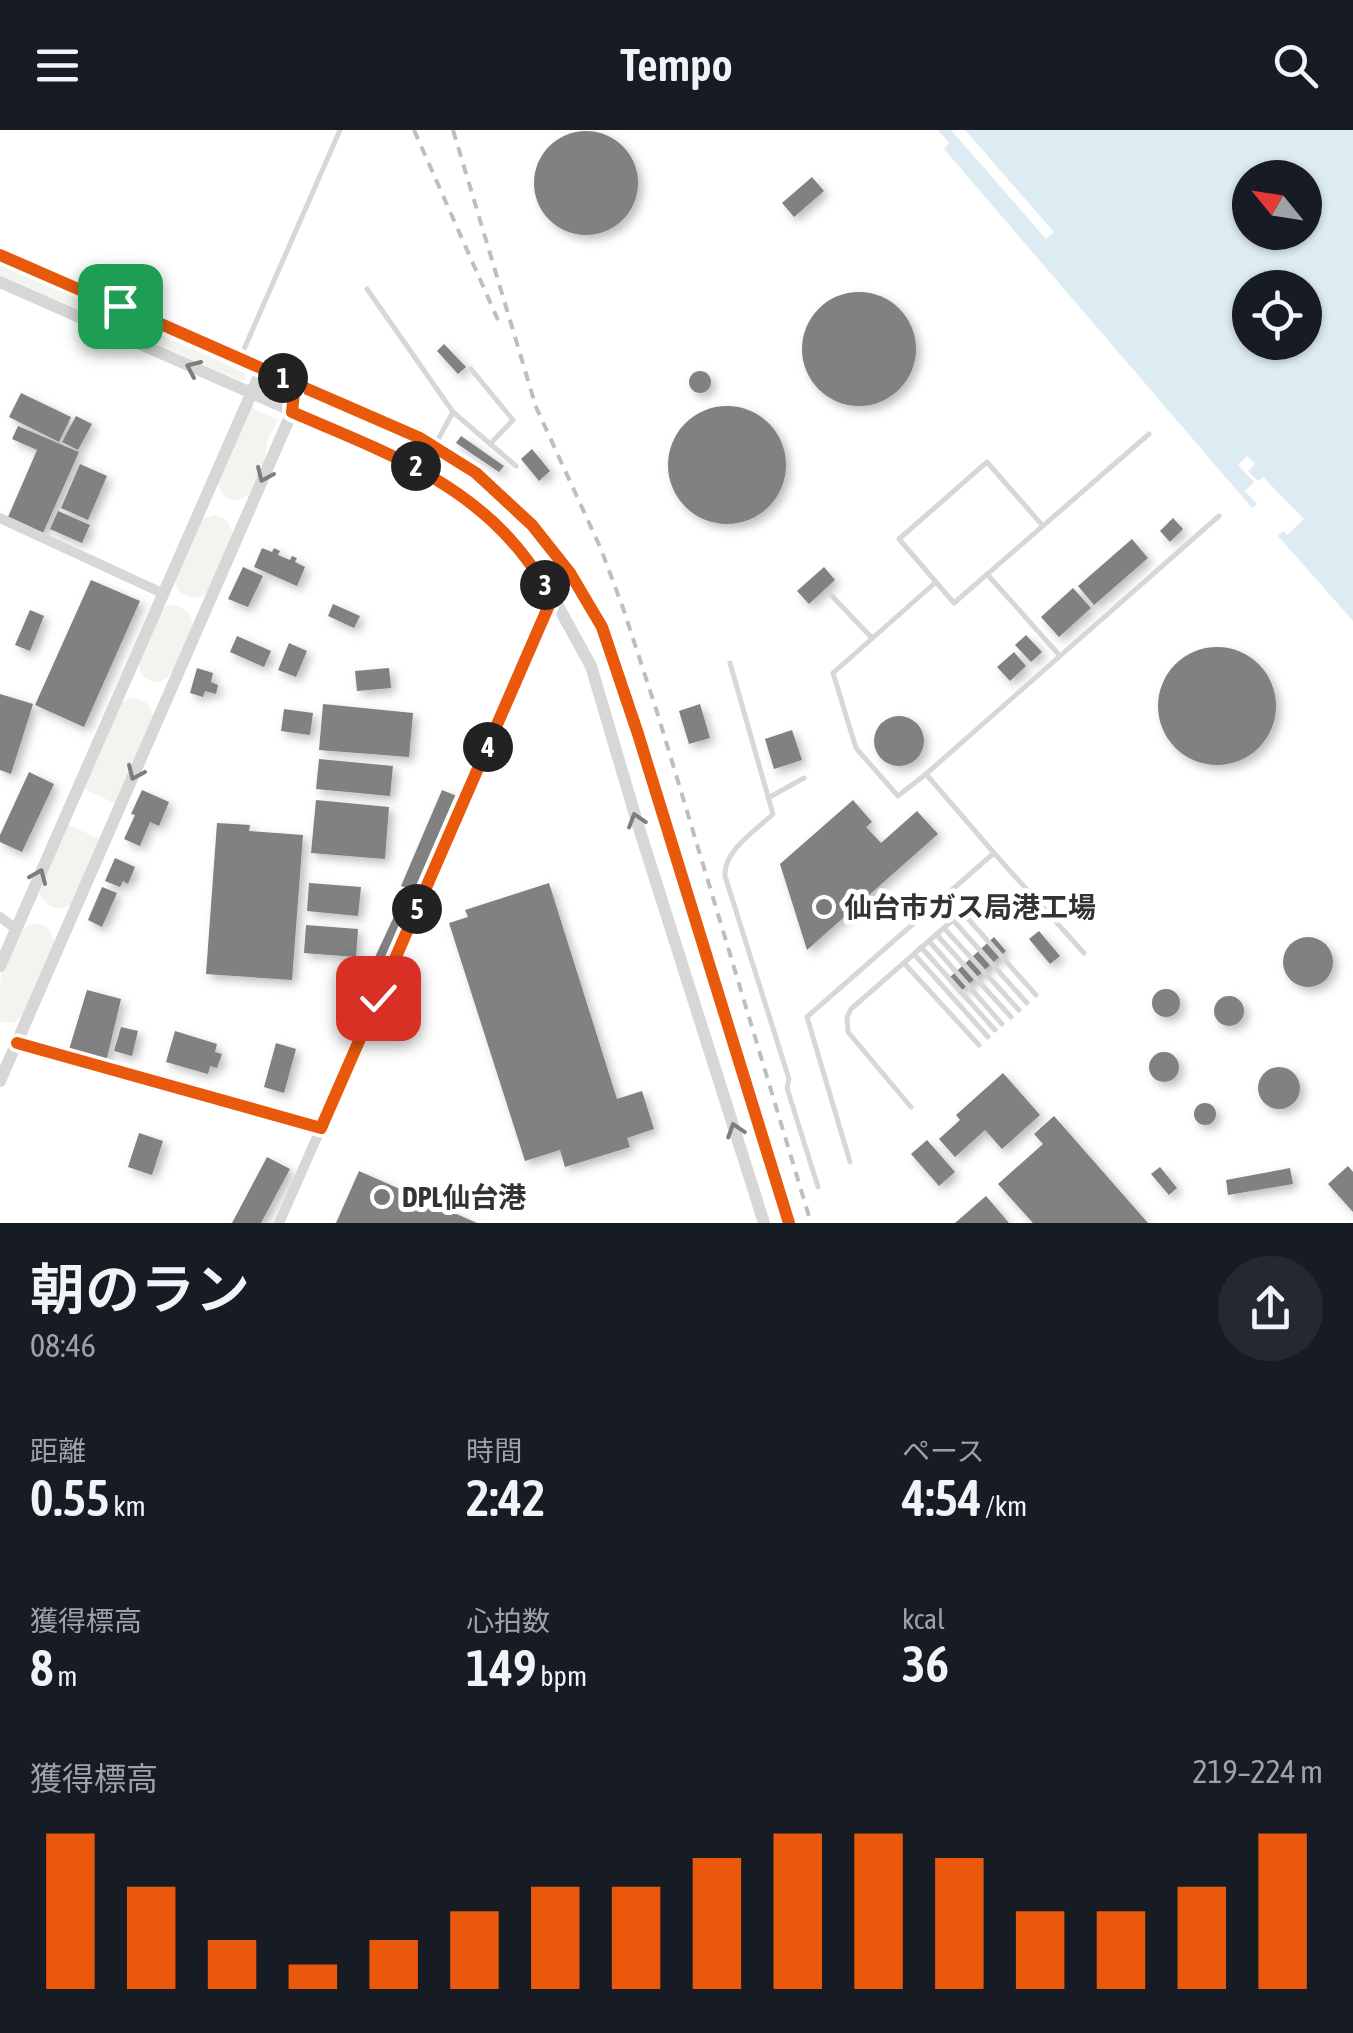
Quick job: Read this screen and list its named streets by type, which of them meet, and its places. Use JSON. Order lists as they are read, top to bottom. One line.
{"places":["仙台市ガス局港工場","DPL仙台港"],"north":"top left","page":{"header":"Tempo","pins":["1","2","3","4","5"],"heading":["朝のラン","08:46"],"stats":[["距離","0.55 km"],["時間","2:42"],["ペース","4:54 /km"],["獲得標高","8 m"],["心拍数","149 bpm"],["kcal","36"]],"chart":["獲得標高","219–224 m"]}}
